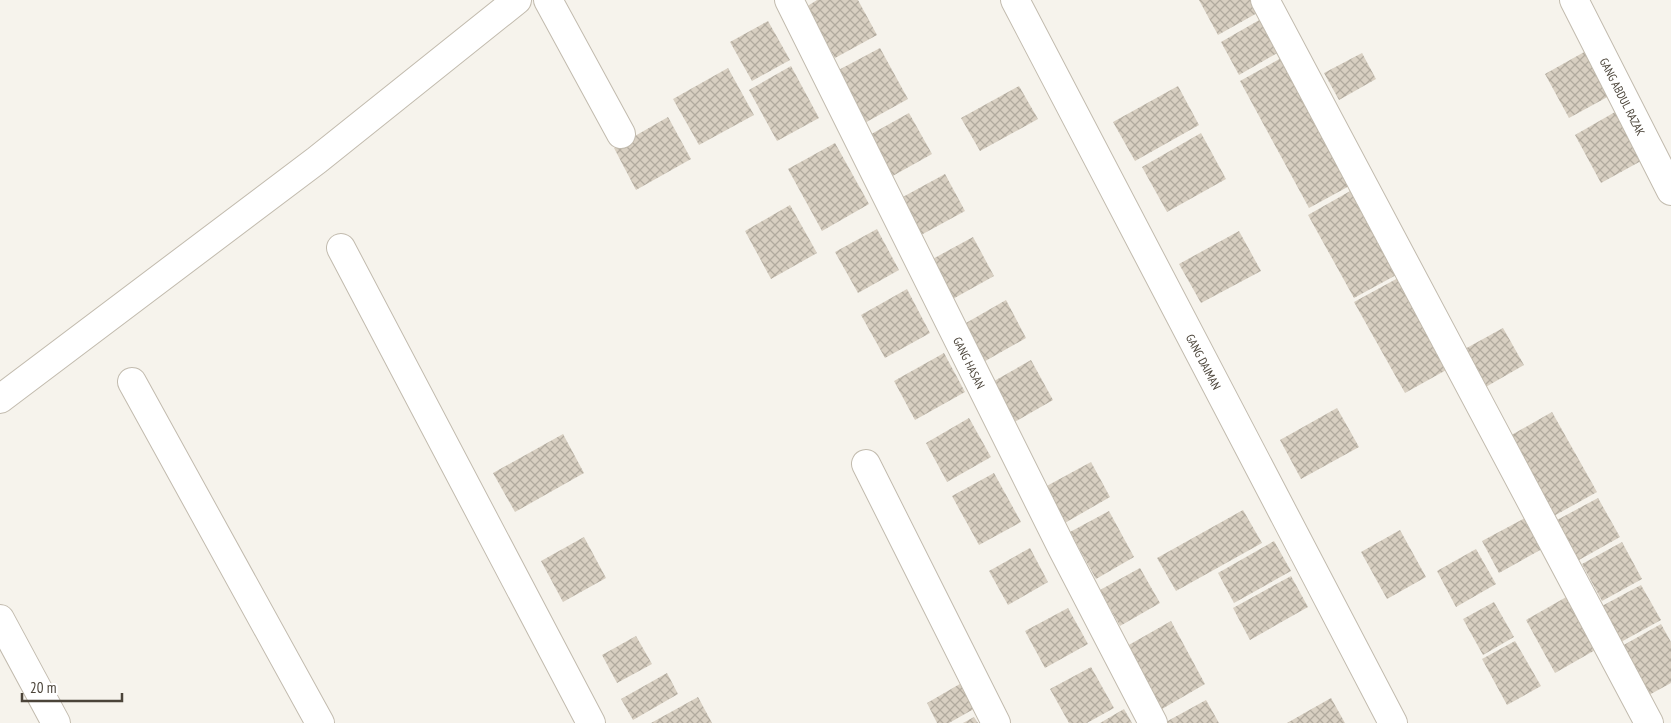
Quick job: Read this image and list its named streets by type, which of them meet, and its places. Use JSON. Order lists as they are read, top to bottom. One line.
{"streets":{"street":["GANG ABDUL RAZAK","GANG HASAN","GANG DAIMAN"]},"scale_bar":"20 m"}
